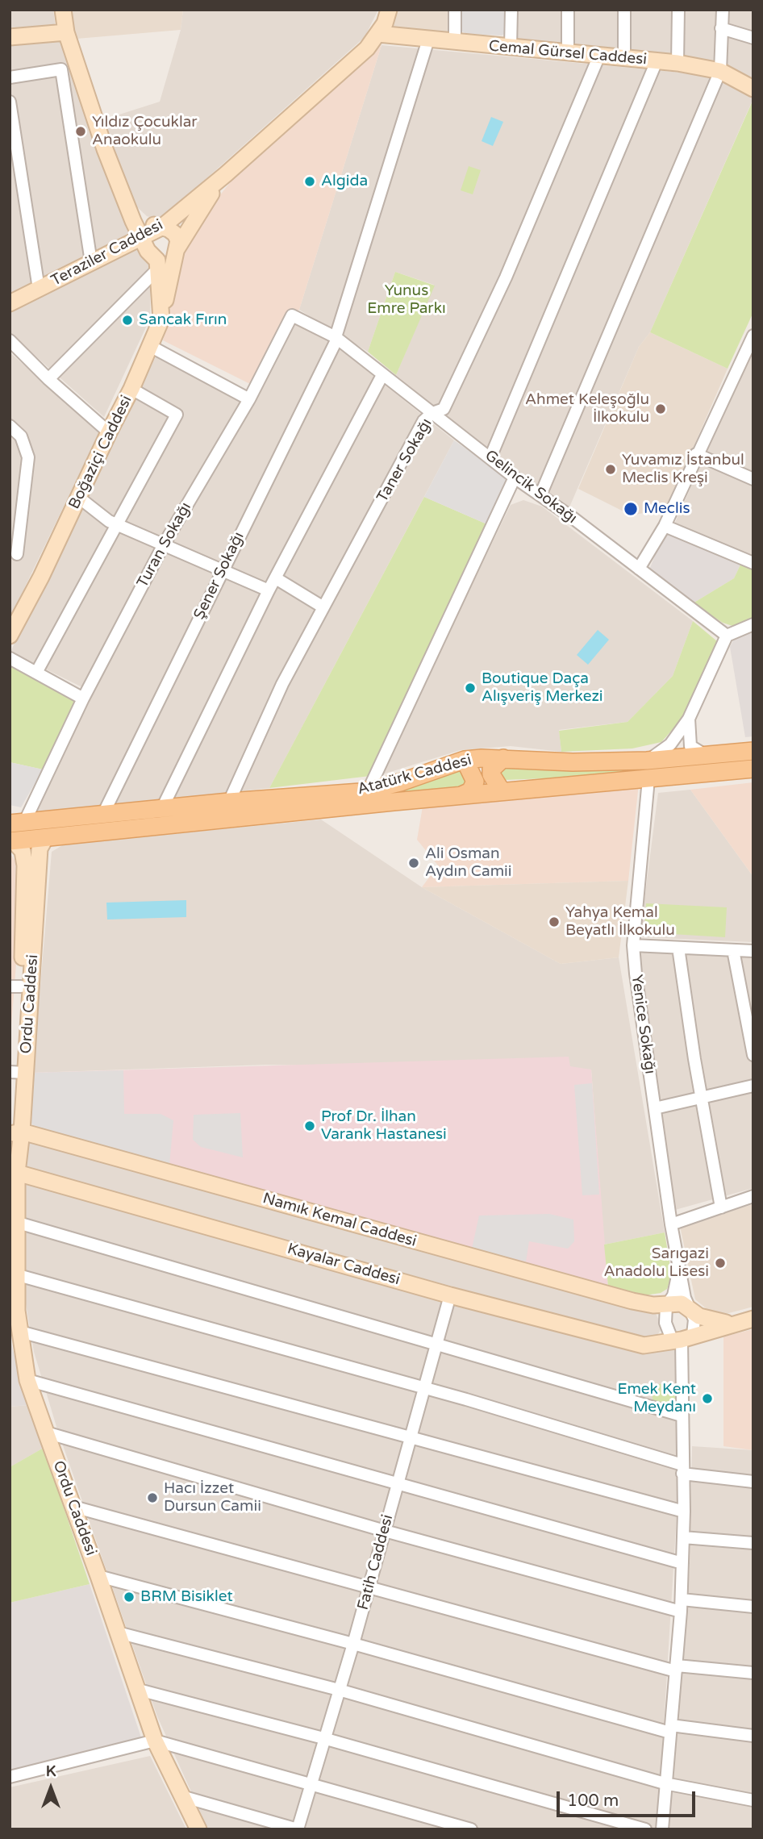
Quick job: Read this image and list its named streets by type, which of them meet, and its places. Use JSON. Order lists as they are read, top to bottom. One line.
{"streets":{"main road":["Cemal Gürsel Caddesi","Teraziler Caddesi","Boğaziçi Caddesi","Atatürk Caddesi","Ordu Caddesi","Namık Kemal Caddesi","Kayalar Caddesi"],"street":["Taner Sokağı","Gelincik Sokağı","Turan Sokağı","Şener Sokağı","Yenice Sokağı","Fatih Caddesi"]},"crossings":[["Cemal Gürsel Caddesi","Teraziler Caddesi"],["Cemal Gürsel Caddesi","Taner Sokağı"],["Cemal Gürsel Caddesi","Şener Sokağı"],["Teraziler Caddesi","Boğaziçi Caddesi"],["Taner Sokağı","Gelincik Sokağı"],["Taner Sokağı","Atatürk Caddesi"],["Gelincik Sokağı","Turan Sokağı"],["Gelincik Sokağı","Şener Sokağı"],["Turan Sokağı","Şener Sokağı"],["Turan Sokağı","Atatürk Caddesi"],["Turan Sokağı","Ordu Caddesi"],["Şener Sokağı","Atatürk Caddesi"],["Atatürk Caddesi","Ordu Caddesi"],["Atatürk Caddesi","Yenice Sokağı"],["Ordu Caddesi","Namık Kemal Caddesi"],["Ordu Caddesi","Kayalar Caddesi"],["Namık Kemal Caddesi","Kayalar Caddesi"],["Kayalar Caddesi","Fatih Caddesi"]],"parks":["Yunus Emre Parkı"],"places":["Yıldız Çocuklar Anaokulu","Algida","Sancak Fırın","Ahmet Keleşoğlu İlkokulu","Yuvamız İstanbul Meclis Kreşi","Meclis","Boutique Daça Alışveriş Merkezi","Ali Osman Aydın Camii","Yahya Kemal Beyatlı İlkokulu","Prof Dr. İlhan Varank Hastanesi","Sarıgazi Anadolu Lisesi","Emek Kent Meydanı","Hacı İzzet Dursun Camii","BRM Bisiklet"],"scale_bar":"100 m","north":"top"}
